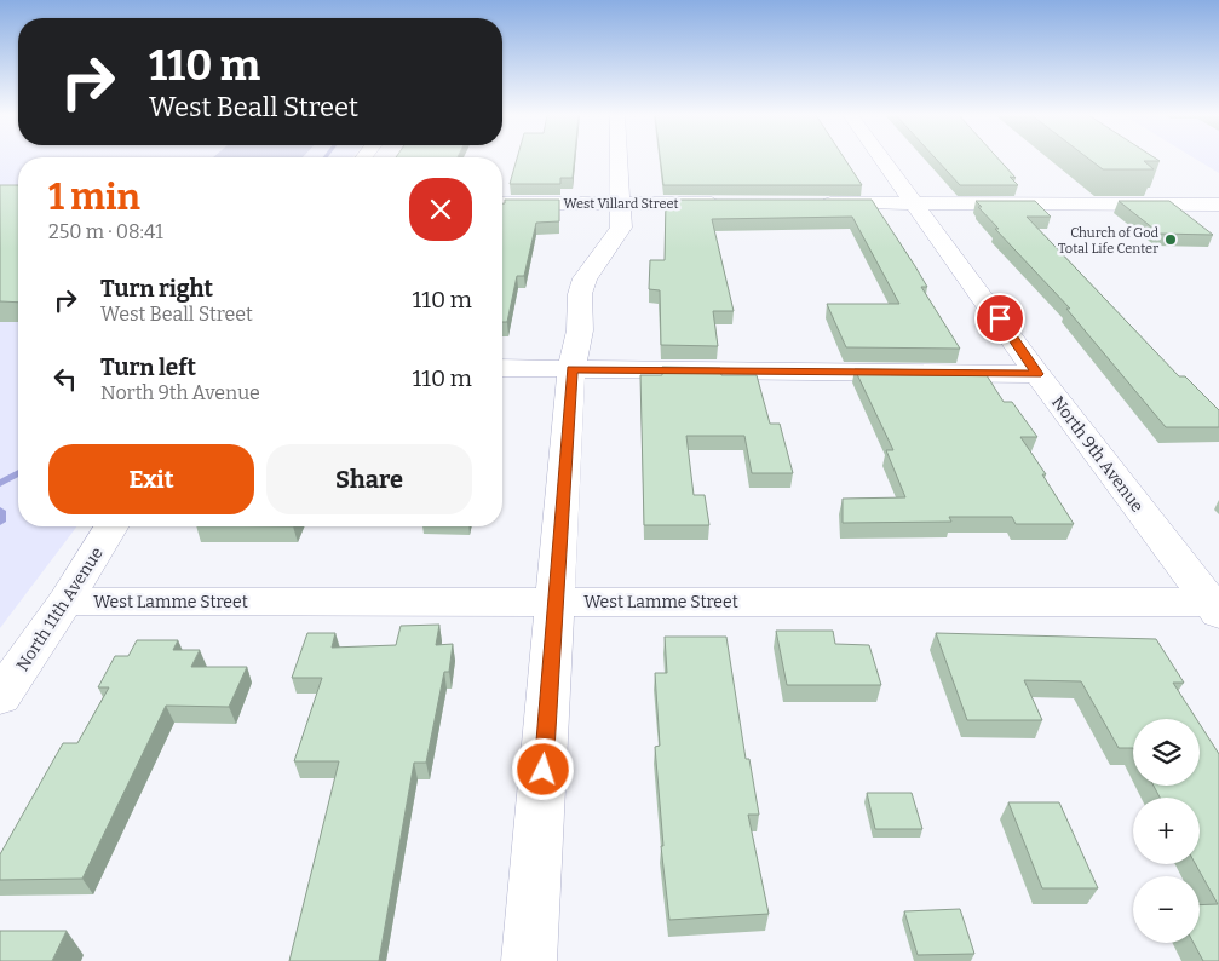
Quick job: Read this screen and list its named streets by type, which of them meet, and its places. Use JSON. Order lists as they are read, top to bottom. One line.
{"streets":{"street":["West Villard Street","North 9th Avenue","West Lamme Street","North 11th Avenue"]},"crossings":[["North 9th Avenue","West Lamme Street"],["West Lamme Street","North 11th Avenue"]],"places":["Church of God Total Life Center"],"page":{"turn":["110 m","West Beall Street"],"heading":["1 min","250 m · 08:41"],"list":[{"name":"Turn right","note":"West Beall Street","value":"110 m"},{"name":"Turn left","note":"North 9th Avenue","value":"110 m"}],"buttons":["Exit","Share"],"map_buttons":["+","−"]}}
